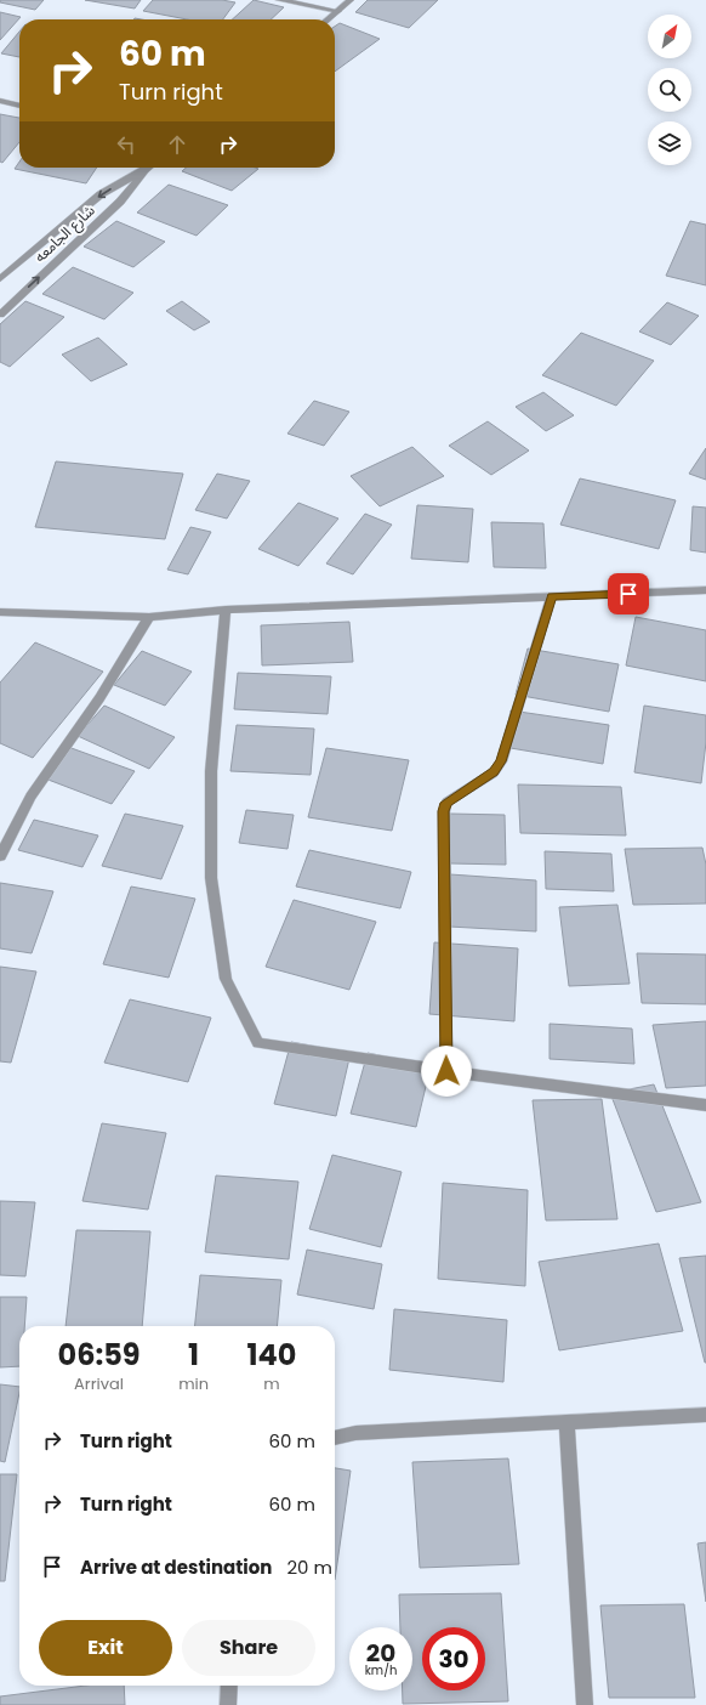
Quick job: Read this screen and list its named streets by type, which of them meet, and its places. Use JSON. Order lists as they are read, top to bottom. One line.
{"streets":{"street":["شارع الجامعه"]},"north":"top right","page":{"turn":["60 m","Turn right"],"eta":["06:59","Arrival","1","min","140","m"],"list":[{"name":"Turn right","value":"60 m"},{"name":"Turn right","value":"60 m"},{"name":"Arrive at destination","value":"20 m"}],"buttons":["Exit","Share"],"speed":"20 km/h","limit":"30"}}
